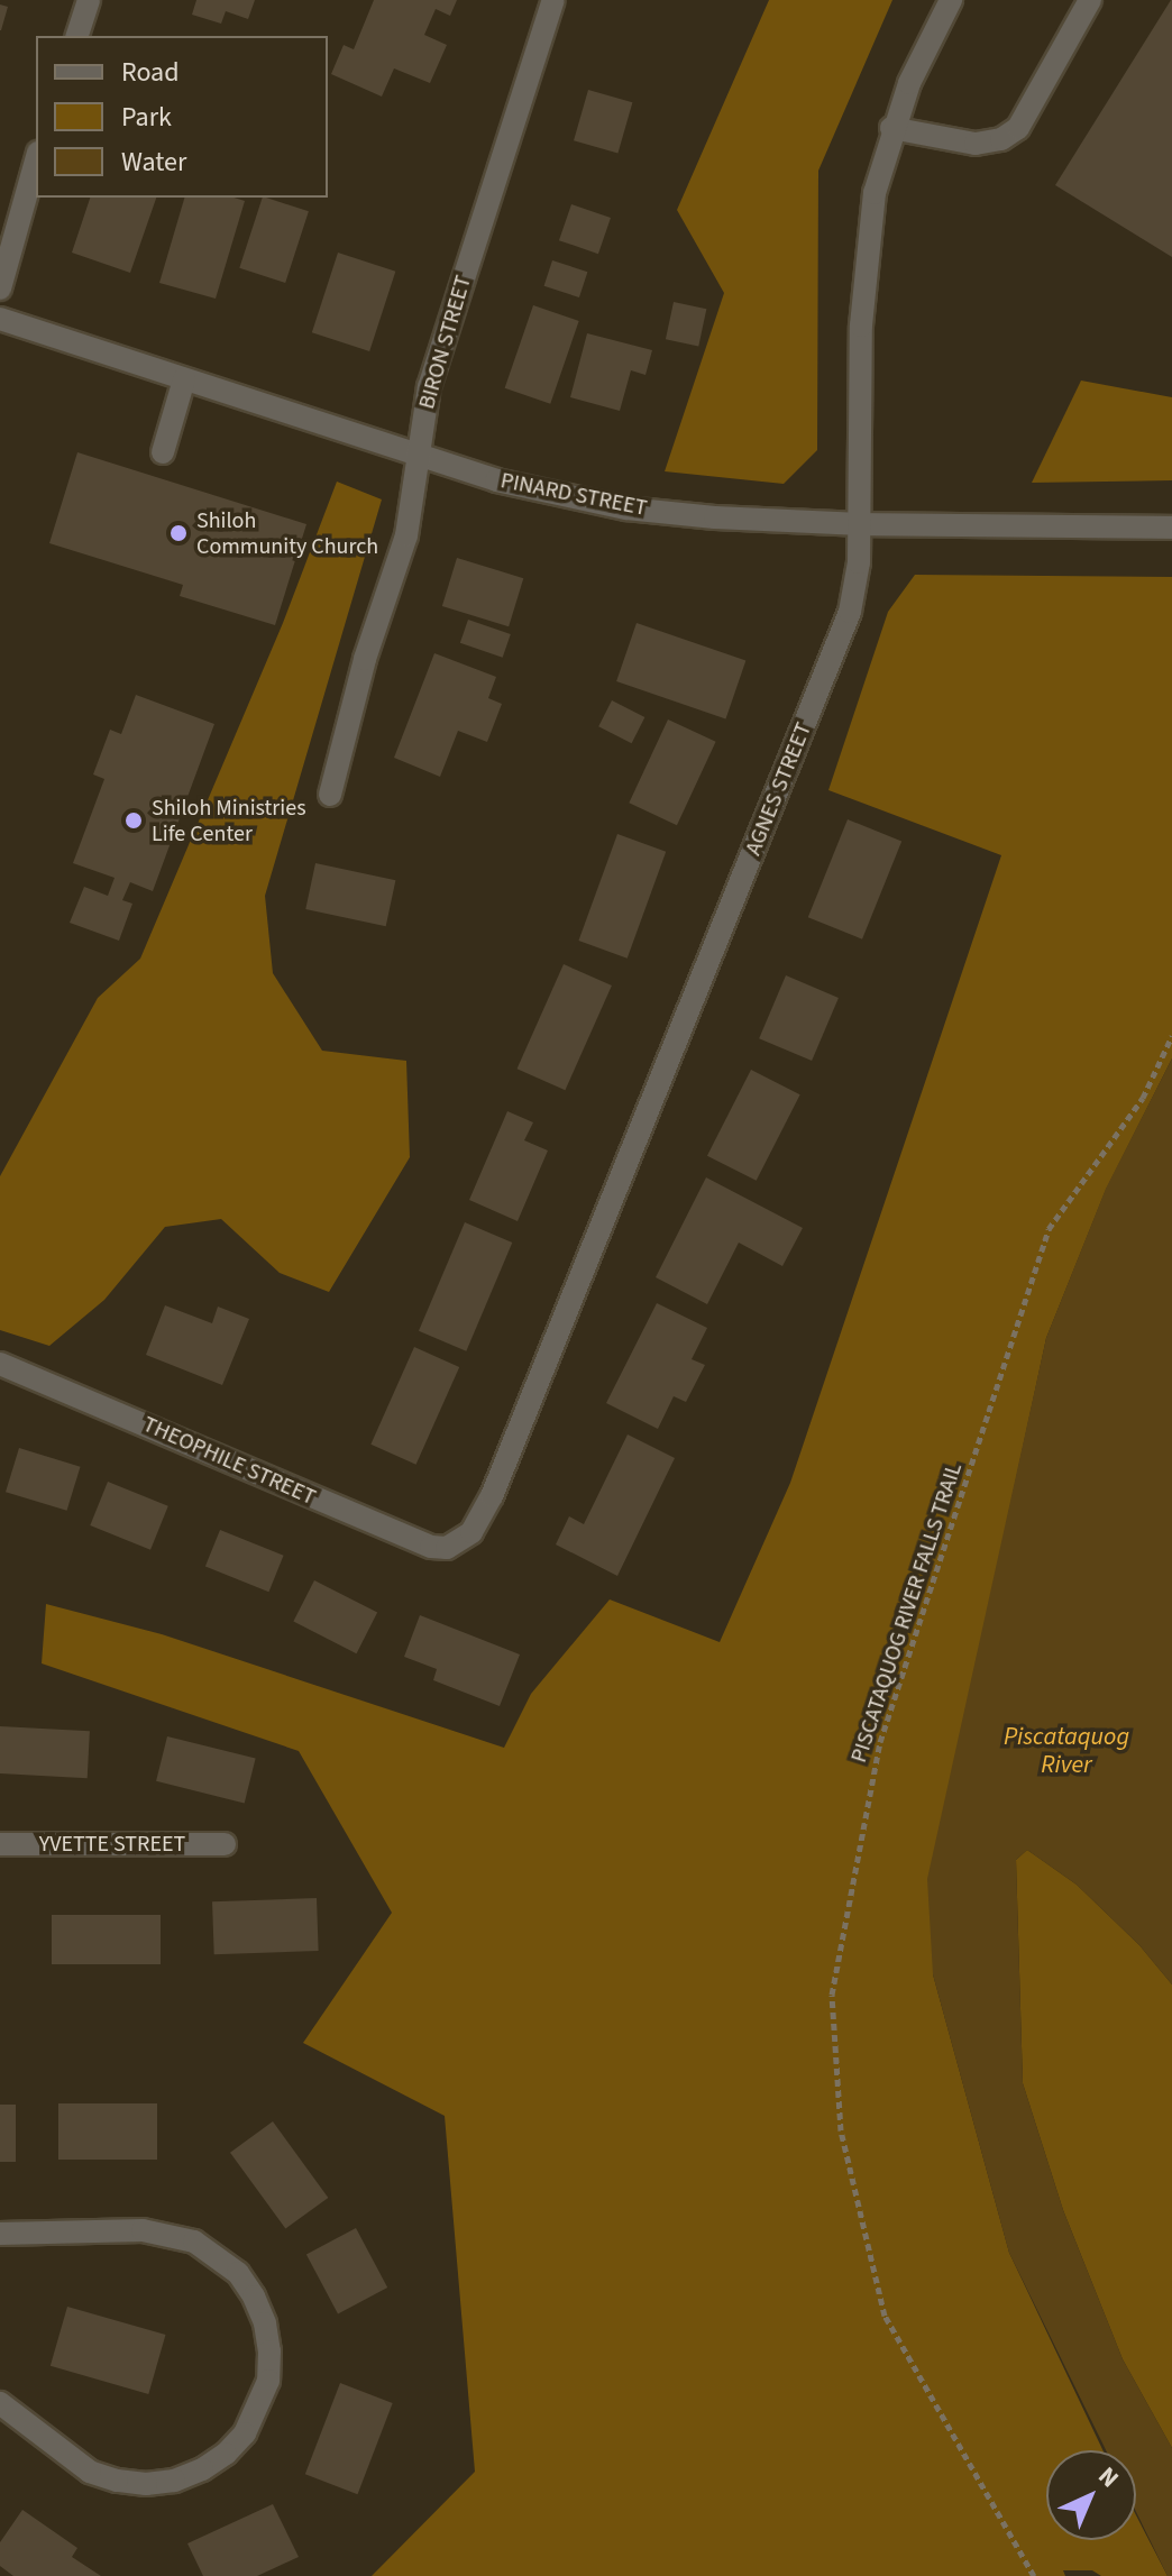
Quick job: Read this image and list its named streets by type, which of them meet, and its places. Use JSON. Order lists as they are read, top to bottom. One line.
{"streets":{"street":["BIRON STREET","PINARD STREET","AGNES STREET","THEOPHILE STREET","YVETTE STREET"],"path":["PISCATAQUOG RIVER FALLS TRAIL"]},"crossings":[["BIRON STREET","PINARD STREET"],["PINARD STREET","AGNES STREET"],["AGNES STREET","THEOPHILE STREET"]],"water":["Piscataquog River"],"places":["Shiloh Community Church","Shiloh Ministries Life Center"],"legend":["Road","Park","Water"],"north":"top right"}
